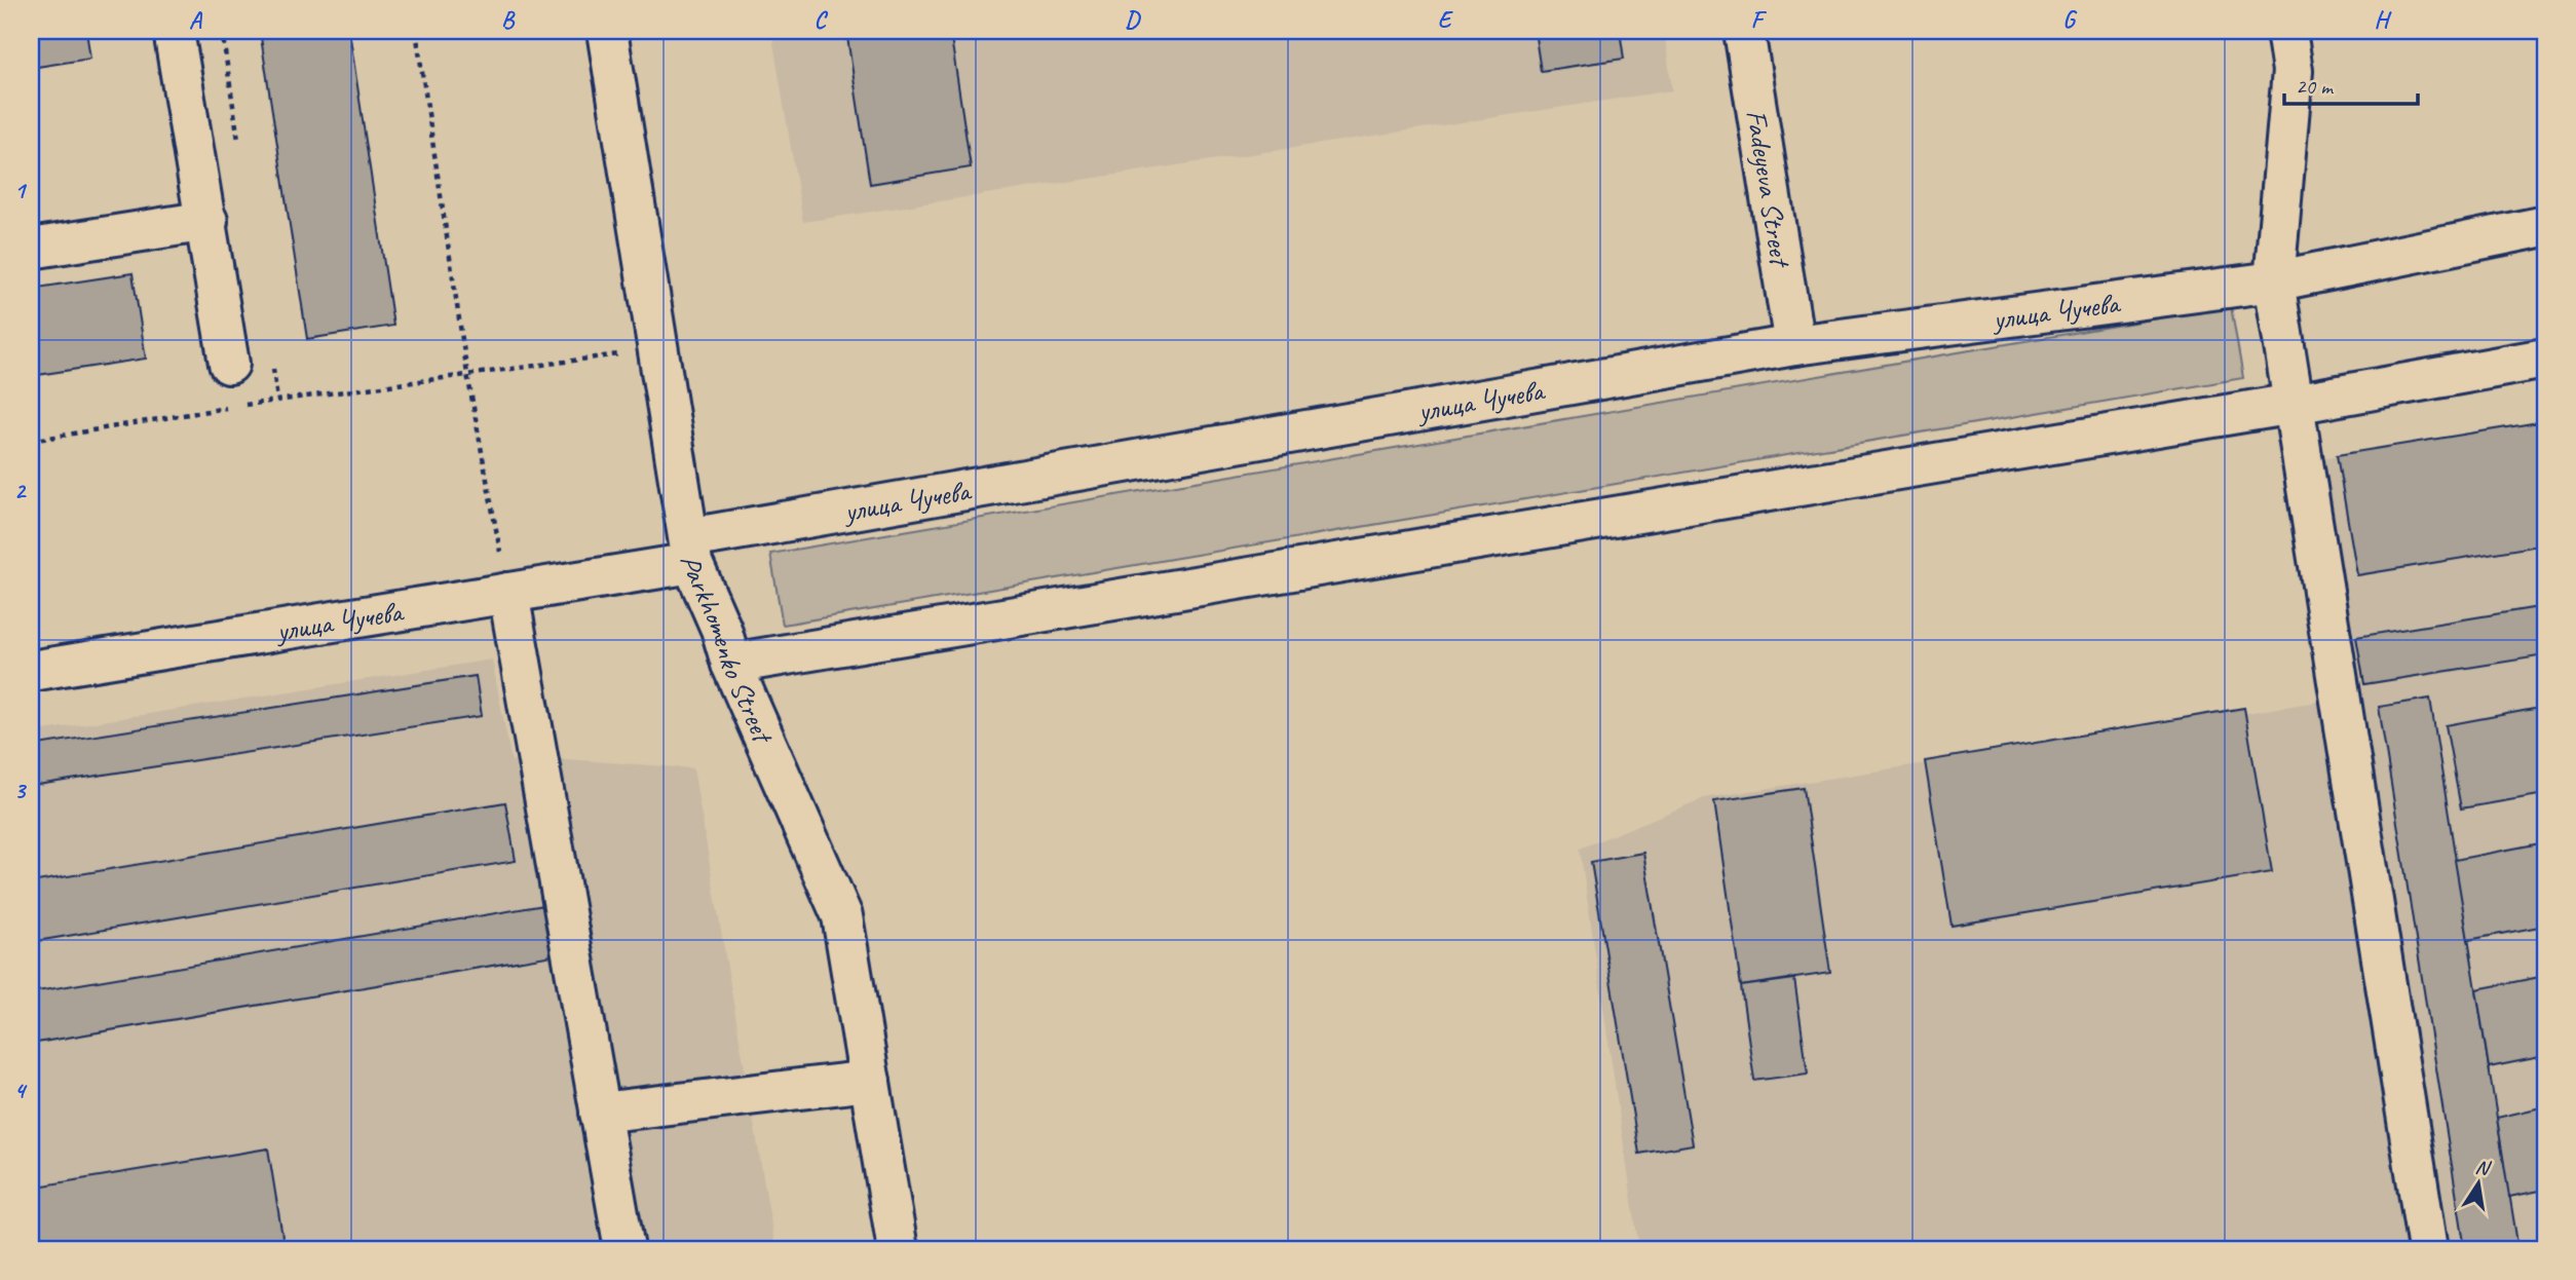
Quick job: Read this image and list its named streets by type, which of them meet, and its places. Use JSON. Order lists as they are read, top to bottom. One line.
{"streets":{"street":["Fadeyeva Street","улица Чучева","Parkhomenko Street"]},"crossings":[["Fadeyeva Street","улица Чучева"],["улица Чучева","Parkhomenko Street"]],"scale_bar":"20 m","north":"top","grid":{"columns":["A","B","C","D","E","F","G","H"],"rows":["1","2","3","4"]}}
